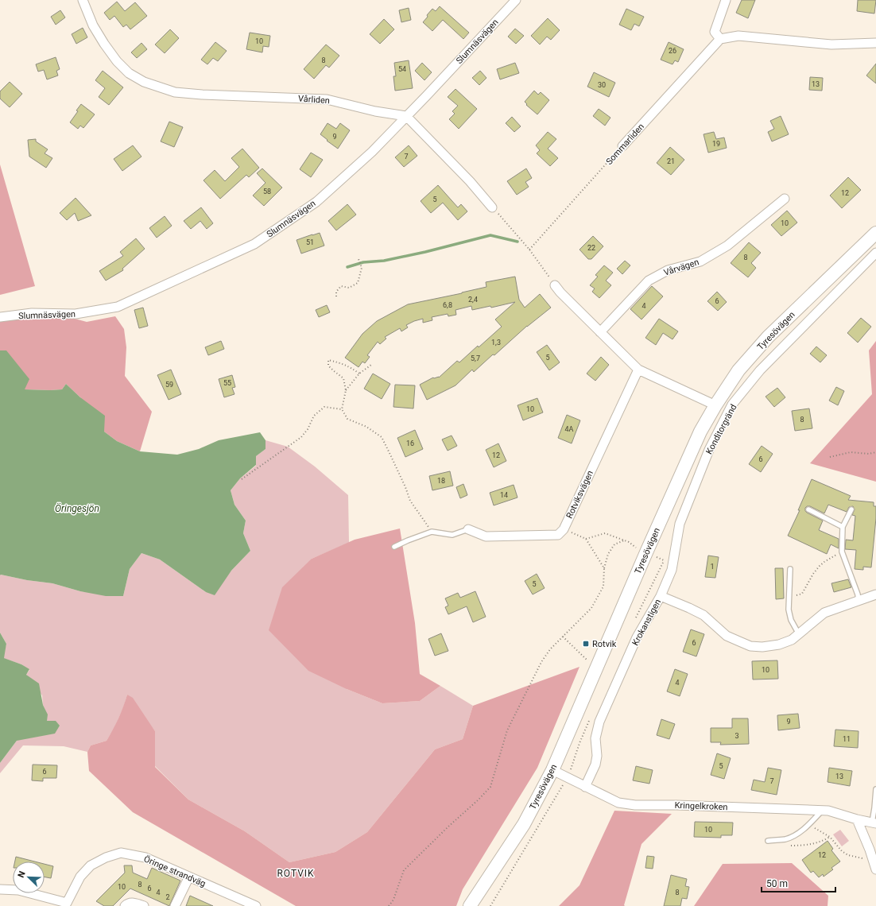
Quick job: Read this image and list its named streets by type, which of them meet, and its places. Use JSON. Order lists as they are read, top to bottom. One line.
{"streets":{"main road":["Tyresövägen"],"street":["Slumnäsvägen","Vårliden","Sommarliden","Vårvägen","Konditorgränd","Rotviksvägen","Krokanstigen","Kringelkroken","Öringe strandväg"]},"crossings":[["Slumnäsvägen","Vårliden"],["Tyresövägen","Kringelkroken"],["Konditorgränd","Krokanstigen"],["Krokanstigen","Kringelkroken"]],"districts":["ROTVIK"],"water":["Öringesjön"],"places":{"transit":["Rotvik"]},"house_numbers":["10","26","8","54","13","30","9","19","7","21","58","12","5","10","51","22","8","2,4","6","6,8","4","1,3","5","5,7","55","59","10","8","4A","16","12","6","18","14","1","5","6","10","4","9","3","11","5","6","13","7","10","12","8","10","6","4","8","2"],"scale_bar":"50 m","north":"top left"}
